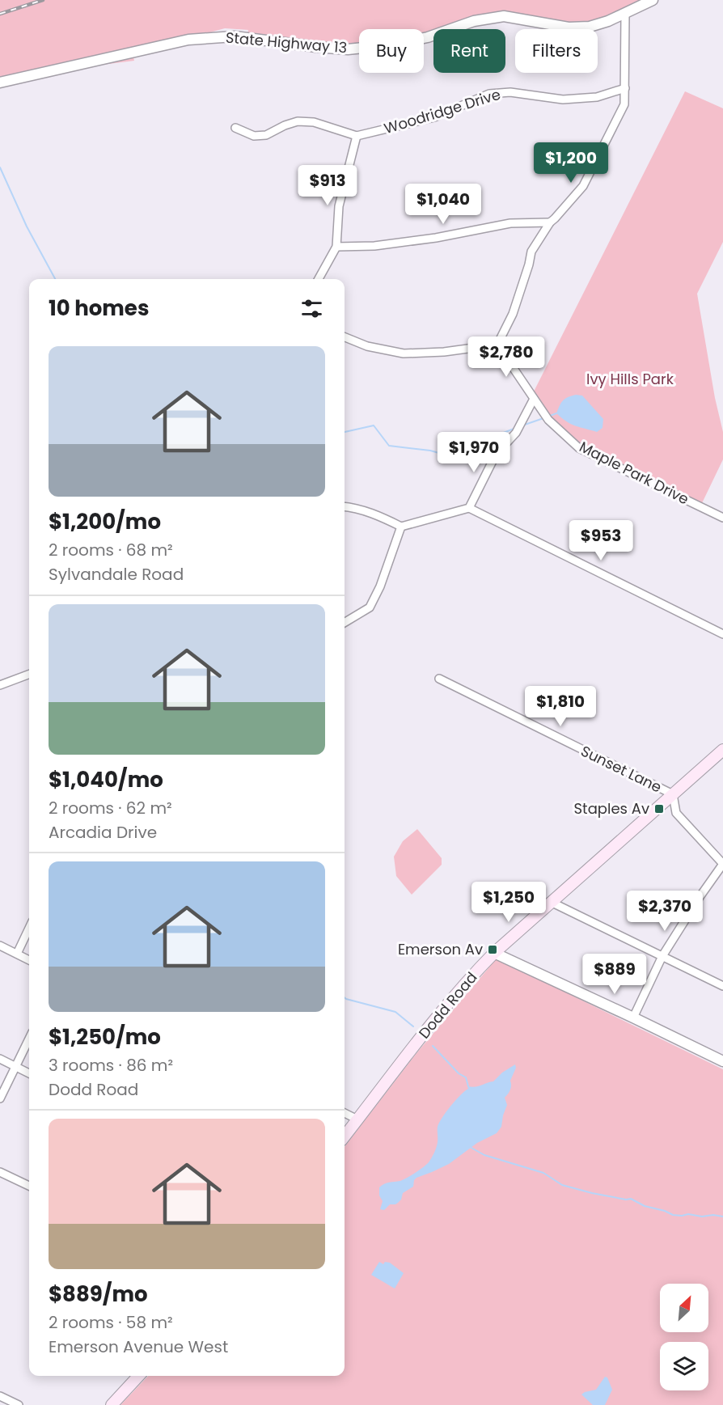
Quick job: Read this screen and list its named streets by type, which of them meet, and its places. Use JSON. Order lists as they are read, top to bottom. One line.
{"streets":{"main road":["Dodd Road"],"street":["State Highway 13","Woodridge Drive","Maple Park Drive","Sunset Lane"]},"crossings":[["Sunset Lane","Dodd Road"]],"parks":["Ivy Hills Park"],"places":{"transit":["Staples Av","Emerson Av"]},"north":"top right","page":{"chip":["Buy","Rent","Filters"],"price":["$1,200","$913","$1,040","$2,780","$1,970","$953","$1,810","$1,250","$2,370","$889"],"heading":"10 homes","list":[{"name":"$1,200/mo","note":"2 rooms · 68 m² · Sylvandale Road"},{"name":"$1,040/mo","note":"2 rooms · 62 m² · Arcadia Drive"},{"name":"$1,250/mo","note":"3 rooms · 86 m² · Dodd Road"},{"name":"$889/mo","note":"2 rooms · 58 m² · Emerson Avenue West"}]}}
